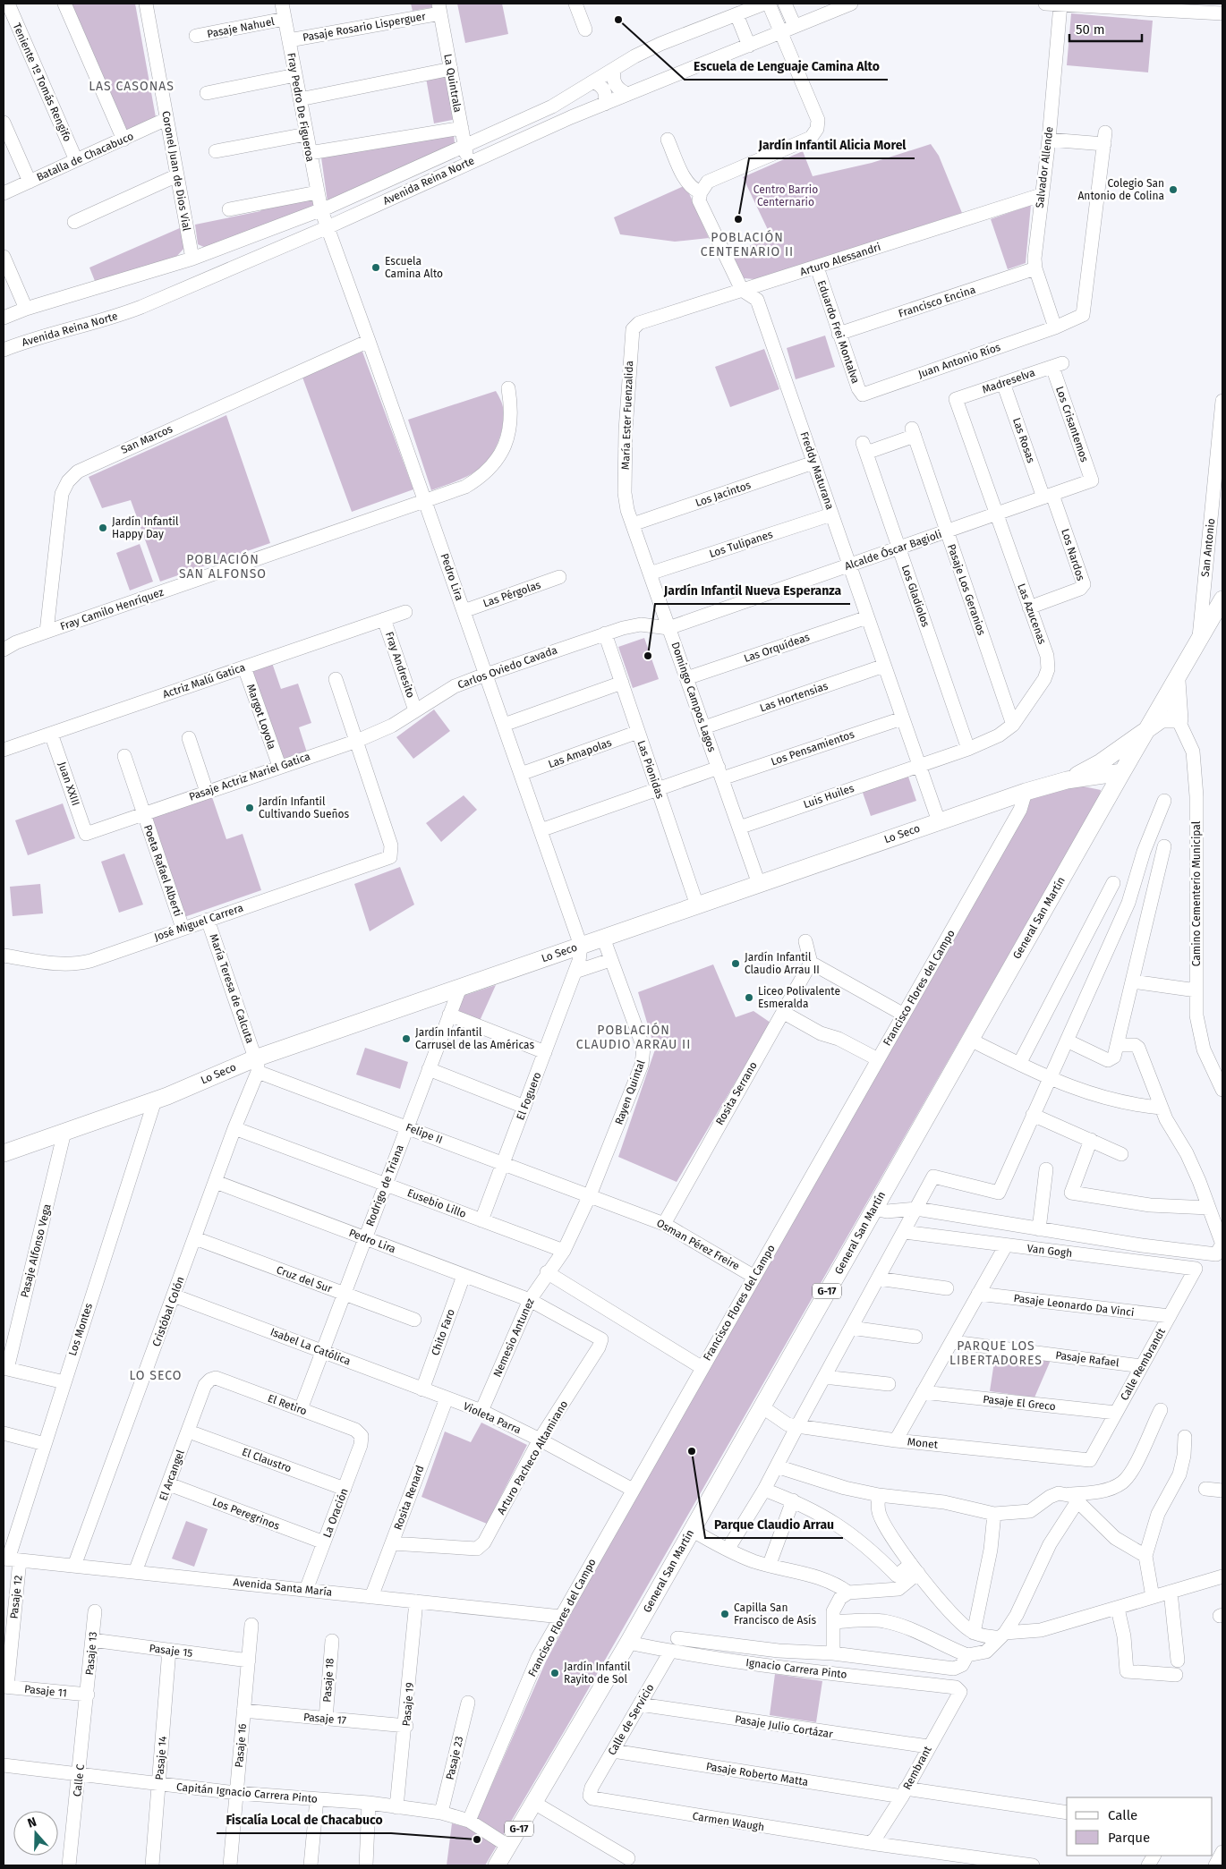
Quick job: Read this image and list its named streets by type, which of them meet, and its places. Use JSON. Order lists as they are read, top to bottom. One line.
{"streets":{"main road":["Lo Seco","General San Martín","G-17"],"street":["Pasaje Rosario Lisperguer","Pasaje Nahuel","Teniente 1º Tomás Rengifo","La Quintrala","Fray Pedro De Figueroa","Batalla de Chacabuco","Salvador Allende","Coronel Juan de Dios Vial","Avenida Reina Norte","Arturo Alessandri","Francisco Encina","Eduardo Frei Montalva","Juan Antonio Ríos","Madreselva","María Ester Fuenzalida","Los Crisantemos","San Marcos","Las Rosas","Freddy Maturana","Los Jacintos","Los Tulipanes","San Antonio","Alcalde Óscar Bagioli","Los Nardos","Pedro Lira","Pasaje Los Geranios","Las Pérgolas","Los Gladiolos","Fray Camilo Henríquez","Las Azucenas","Las Orquídeas","Fray Andresito","Carlos Oviedo Cavada","Actriz Malú Gatica","Domingo Campos Lagos","Las Hortensias","Margot Loyola","Los Pensamientos","Las Amapolas","Las Pionidas","Pasaje Actriz Mariel Gatica","Juan XXIII","Luis Huiles","Poeta Rafael Alberti","Camino Cementerio Municipal","José Miguel Carrera","Francisco Flores del Campo","María Teresa de Calcuta","Rayen Quintal","Rosita Serrano","El Foguero","Felipe II","Rodrigo de Triana","Eusebio Lillo","Osman Pérez Freire","Pasaje Alfonso Vega","Van Gogh","Cruz del Sur","Pasaje Leonardo Da Vinci","Cristóbal Colón","Los Montes","Chito Faro","Nemesio Antunez","Isabel La Católica","Pasaje Rafael","Calle Rembrandt","Pasaje El Greco","El Retiro","Violeta Parra","Monet","Arturo Pacheco Altamirano","El Claustro","El Arcangel","Rosita Renard","La Oración","Los Peregrinos","Avenida Santa María","Pasaje 12","Pasaje 15","Pasaje 13","Ignacio Carrera Pinto","Pasaje 18","Pasaje 11","Pasaje 19","Pasaje 17","Calle de Servicio","Pasaje Julio Cortázar","Pasaje 16","Pasaje 14","Pasaje 23","Rembrant","Pasaje Roberto Matta","Calle C","Capitán Ignacio Carrera Pinto","Carmen Waugh"]},"crossings":[["Pasaje Rosario Lisperguer","La Quintrala"],["Pasaje Rosario Lisperguer","Fray Pedro De Figueroa"],["Pasaje Nahuel","Fray Pedro De Figueroa"],["Teniente 1º Tomás Rengifo","Batalla de Chacabuco"],["La Quintrala","Avenida Reina Norte"],["Fray Pedro De Figueroa","Avenida Reina Norte"],["Fray Pedro De Figueroa","Pedro Lira"],["Batalla de Chacabuco","Coronel Juan de Dios Vial"],["Salvador Allende","Arturo Alessandri"],["Salvador Allende","Francisco Encina"],["Salvador Allende","Juan Antonio Ríos"],["Coronel Juan de Dios Vial","Avenida Reina Norte"],["Avenida Reina Norte","Pedro Lira"],["Arturo Alessandri","Eduardo Frei Montalva"],["Arturo Alessandri","María Ester Fuenzalida"],["Arturo Alessandri","Freddy Maturana"],["Francisco Encina","Eduardo Frei Montalva"],["Eduardo Frei Montalva","Juan Antonio Ríos"],["Madreselva","Los Crisantemos"],["Madreselva","Las Rosas"],["Madreselva","Las Azucenas"],["María Ester Fuenzalida","Domingo Campos Lagos"],["Los Crisantemos","Alcalde Óscar Bagioli"],["San Marcos","Pedro Lira"],["San Marcos","Fray Camilo Henríquez"],["Las Rosas","Alcalde Óscar Bagioli"],["Las Rosas","Los Nardos"],["Freddy Maturana","Los Jacintos"],["Freddy Maturana","Los Tulipanes"],["Freddy Maturana","Alcalde Óscar Bagioli"],["Freddy Maturana","Las Azucenas"],["Freddy Maturana","Las Orquídeas"],["Freddy Maturana","Las Hortensias"],["Freddy Maturana","Los Pensamientos"],["Freddy Maturana","Luis Huiles"],["Freddy Maturana","Lo Seco"],["Los Jacintos","Domingo Campos Lagos"],["Los Tulipanes","Domingo Campos Lagos"],["San Antonio","General San Martín"],["Alcalde Óscar Bagioli","Los Nardos"],["Alcalde Óscar Bagioli","Pasaje Los Geranios"],["Alcalde Óscar Bagioli","Los Gladiolos"],["Alcalde Óscar Bagioli","Las Azucenas"],["Alcalde Óscar Bagioli","Carlos Oviedo Cavada"],["Alcalde Óscar Bagioli","Domingo Campos Lagos"],["Los Nardos","Las Azucenas"],["Pedro Lira","Las Pérgolas"],["Pedro Lira","Fray Camilo Henríquez"],["Pedro Lira","Carlos Oviedo Cavada"],["Pedro Lira","Los Pensamientos"],["Pedro Lira","Las Amapolas"],["Pedro Lira","Lo Seco"],["Pedro Lira","El Foguero"],["Pedro Lira","Rodrigo de Triana"],["Pedro Lira","Cristóbal Colón"],["Pedro Lira","Chito Faro"],["Pedro Lira","Nemesio Antunez"],["Pedro Lira","Arturo Pacheco Altamirano"],["Pasaje Los Geranios","Los Gladiolos"],["Pasaje Los Geranios","Las Azucenas"],["Los Gladiolos","Las Azucenas"],["Las Azucenas","Luis Huiles"],["Las Orquídeas","Domingo Campos Lagos"],["Fray Andresito","Carlos Oviedo Cavada"],["Fray Andresito","Actriz Malú Gatica"],["Carlos Oviedo Cavada","Domingo Campos Lagos"],["Carlos Oviedo Cavada","Las Pionidas"],["Carlos Oviedo Cavada","Pasaje Actriz Mariel Gatica"],["Carlos Oviedo Cavada","José Miguel Carrera"],["Actriz Malú Gatica","Margot Loyola"],["Actriz Malú Gatica","Juan XXIII"],["Domingo Campos Lagos","Las Hortensias"],["Domingo Campos Lagos","Los Pensamientos"],["Domingo Campos Lagos","Luis Huiles"],["Domingo Campos Lagos","Lo Seco"],["Margot Loyola","Pasaje Actriz Mariel Gatica"],["Los Pensamientos","Las Pionidas"],["Las Amapolas","Las Pionidas"],["Las Pionidas","Lo Seco"],["Pasaje Actriz Mariel Gatica","Juan XXIII"],["Pasaje Actriz Mariel Gatica","Poeta Rafael Alberti"],["Pasaje Actriz Mariel Gatica","José Miguel Carrera"],["Lo Seco","General San Martín"],["Lo Seco","Francisco Flores del Campo"],["Lo Seco","María Teresa de Calcuta"],["Lo Seco","Rayen Quintal"],["Lo Seco","El Foguero"],["Lo Seco","Felipe II"],["Lo Seco","Rodrigo de Triana"],["Lo Seco","Pasaje Alfonso Vega"],["Lo Seco","Cristóbal Colón"],["Lo Seco","Los Montes"],["Poeta Rafael Alberti","José Miguel Carrera"],["Camino Cementerio Municipal","General San Martín"],["General San Martín","Monet"],["General San Martín","Ignacio Carrera Pinto"],["General San Martín","Capitán Ignacio Carrera Pinto"],["José Miguel Carrera","María Teresa de Calcuta"],["Francisco Flores del Campo","Osman Pérez Freire"],["Francisco Flores del Campo","Violeta Parra"],["Francisco Flores del Campo","Avenida Santa María"],["Francisco Flores del Campo","Capitán Ignacio Carrera Pinto"],["María Teresa de Calcuta","Felipe II"],["María Teresa de Calcuta","Cristóbal Colón"],["Rayen Quintal","Felipe II"],["Rayen Quintal","Osman Pérez Freire"],["Rayen Quintal","Nemesio Antunez"],["Rosita Serrano","Osman Pérez Freire"],["El Foguero","Felipe II"],["El Foguero","Eusebio Lillo"],["Felipe II","Rodrigo de Triana"],["Felipe II","Osman Pérez Freire"],["Felipe II","Cristóbal Colón"],["Felipe II","Nemesio Antunez"],["Rodrigo de Triana","Eusebio Lillo"],["Rodrigo de Triana","Cruz del Sur"],["Rodrigo de Triana","Isabel La Católica"],["Rodrigo de Triana","El Retiro"],["Eusebio Lillo","Cristóbal Colón"],["Eusebio Lillo","Nemesio Antunez"],["Osman Pérez Freire","Nemesio Antunez"],["Van Gogh","Calle Rembrandt"],["Cruz del Sur","Cristóbal Colón"],["Pasaje Leonardo Da Vinci","Calle Rembrandt"],["Cristóbal Colón","Isabel La Católica"],["Cristóbal Colón","Avenida Santa María"],["Los Montes","Avenida Santa María"],["Los Montes","Pasaje 12"],["Chito Faro","Isabel La Católica"],["Nemesio Antunez","Violeta Parra"],["Nemesio Antunez","Arturo Pacheco Altamirano"],["Isabel La Católica","Violeta Parra"],["Isabel La Católica","Rosita Renard"],["Pasaje Rafael","Calle Rembrandt"],["Calle Rembrandt","Pasaje El Greco"],["Calle Rembrandt","Monet"],["El Retiro","El Arcangel"],["El Retiro","La Oración"],["Violeta Parra","Arturo Pacheco Altamirano"],["Violeta Parra","Rosita Renard"],["Arturo Pacheco Altamirano","Rosita Renard"],["El Claustro","El Arcangel"],["El Claustro","La Oración"],["El Arcangel","Los Peregrinos"],["El Arcangel","Avenida Santa María"],["Rosita Renard","Avenida Santa María"],["La Oración","Los Peregrinos"],["La Oración","Avenida Santa María"],["Avenida Santa María","Pasaje 12"],["Avenida Santa María","Pasaje 19"],["Pasaje 12","Pasaje 11"],["Pasaje 15","Pasaje 13"],["Pasaje 15","Pasaje 16"],["Pasaje 15","Pasaje 14"],["Pasaje 13","Pasaje 11"],["Pasaje 13","Calle C"],["Ignacio Carrera Pinto","Calle de Servicio"],["Ignacio Carrera Pinto","Rembrant"],["Pasaje 18","Pasaje 17"],["Pasaje 11","Calle C"],["Pasaje 19","Pasaje 17"],["Pasaje 19","Capitán Ignacio Carrera Pinto"],["Pasaje 17","Pasaje 16"],["Calle de Servicio","Pasaje Julio Cortázar"],["Calle de Servicio","Pasaje Roberto Matta"],["Calle de Servicio","Carmen Waugh"],["Pasaje Julio Cortázar","Rembrant"],["Pasaje 16","Capitán Ignacio Carrera Pinto"],["Pasaje 14","Capitán Ignacio Carrera Pinto"],["Pasaje 23","Capitán Ignacio Carrera Pinto"],["Rembrant","Pasaje Roberto Matta"],["Rembrant","Carmen Waugh"],["Calle C","Capitán Ignacio Carrera Pinto"]],"districts":["LAS CASONAS","POBLACIÓN CENTENARIO II","POBLACIÓN SAN ALFONSO","POBLACIÓN CLAUDIO ARRAU II","PARQUE LOS LIBERTADORES","LO SECO"],"parks":["Centro Barrio Centernario"],"places":["Escuela de Lenguaje Camina Alto","Colegio San Antonio de Colina","Jardín Infantil Alicia Morel","Escuela Camina Alto","Jardín Infantil Happy Day","Jardín Infantil Nueva Esperanza","Jardín Infantil Cultivando Sueños","Jardín Infantil Claudio Arrau II","Liceo Polivalente Esmeralda","Jardín Infantil Carrusel de las Américas","Parque Claudio Arrau","Capilla San Francisco de Asís","Jardín Infantil Rayito de Sol","Fiscalía Local de Chacabuco"],"legend":["Calle","Parque"],"scale_bar":"50 m","north":"top"}
